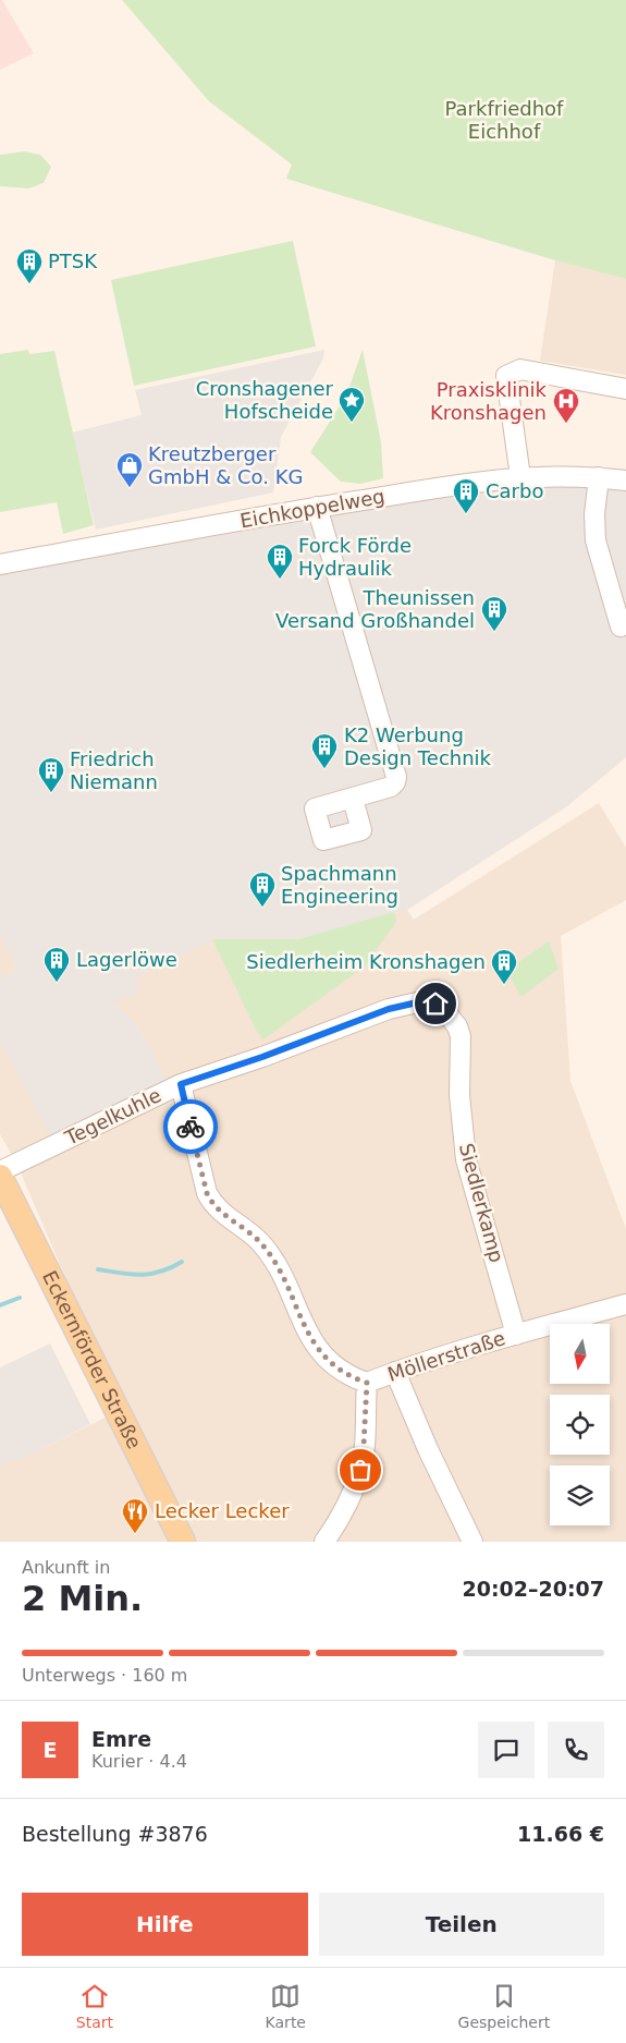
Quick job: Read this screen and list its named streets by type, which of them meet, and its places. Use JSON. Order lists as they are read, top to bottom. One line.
{"streets":{"main road":["Eckernförder Straße"],"street":["Eichkoppelweg","Tegelkuhle","Siedlerkamp","Möllerstraße"]},"crossings":[["Tegelkuhle","Siedlerkamp"],["Siedlerkamp","Möllerstraße"]],"parks":["Parkfriedhof Eichhof"],"places":{"building":["PTSK","Carbo","Forck Förde Hydraulik","Theunissen Versand Großhandel","K2 Werbung Design Technik","Friedrich Niemann","Spachmann Engineering","Lagerlöwe","Siedlerheim Kronshagen"],"place":["Cronshagener Hofscheide"],"hospital":["Praxisklinik Kronshagen"],"shop":["Kreutzberger GmbH & Co. KG"],"restaurant":["Lecker Lecker"]},"north":"bottom","page":{"heading":["2 Min.","Ankunft in","20:02–20:07"],"panel":["Emre","Kurier · 4.4","Bestellung #3876","11.66 €"],"bar":"Unterwegs · 160 m","round":"E","buttons":["Hilfe","Teilen"],"tabs":["Start","Karte","Gespeichert"]}}
